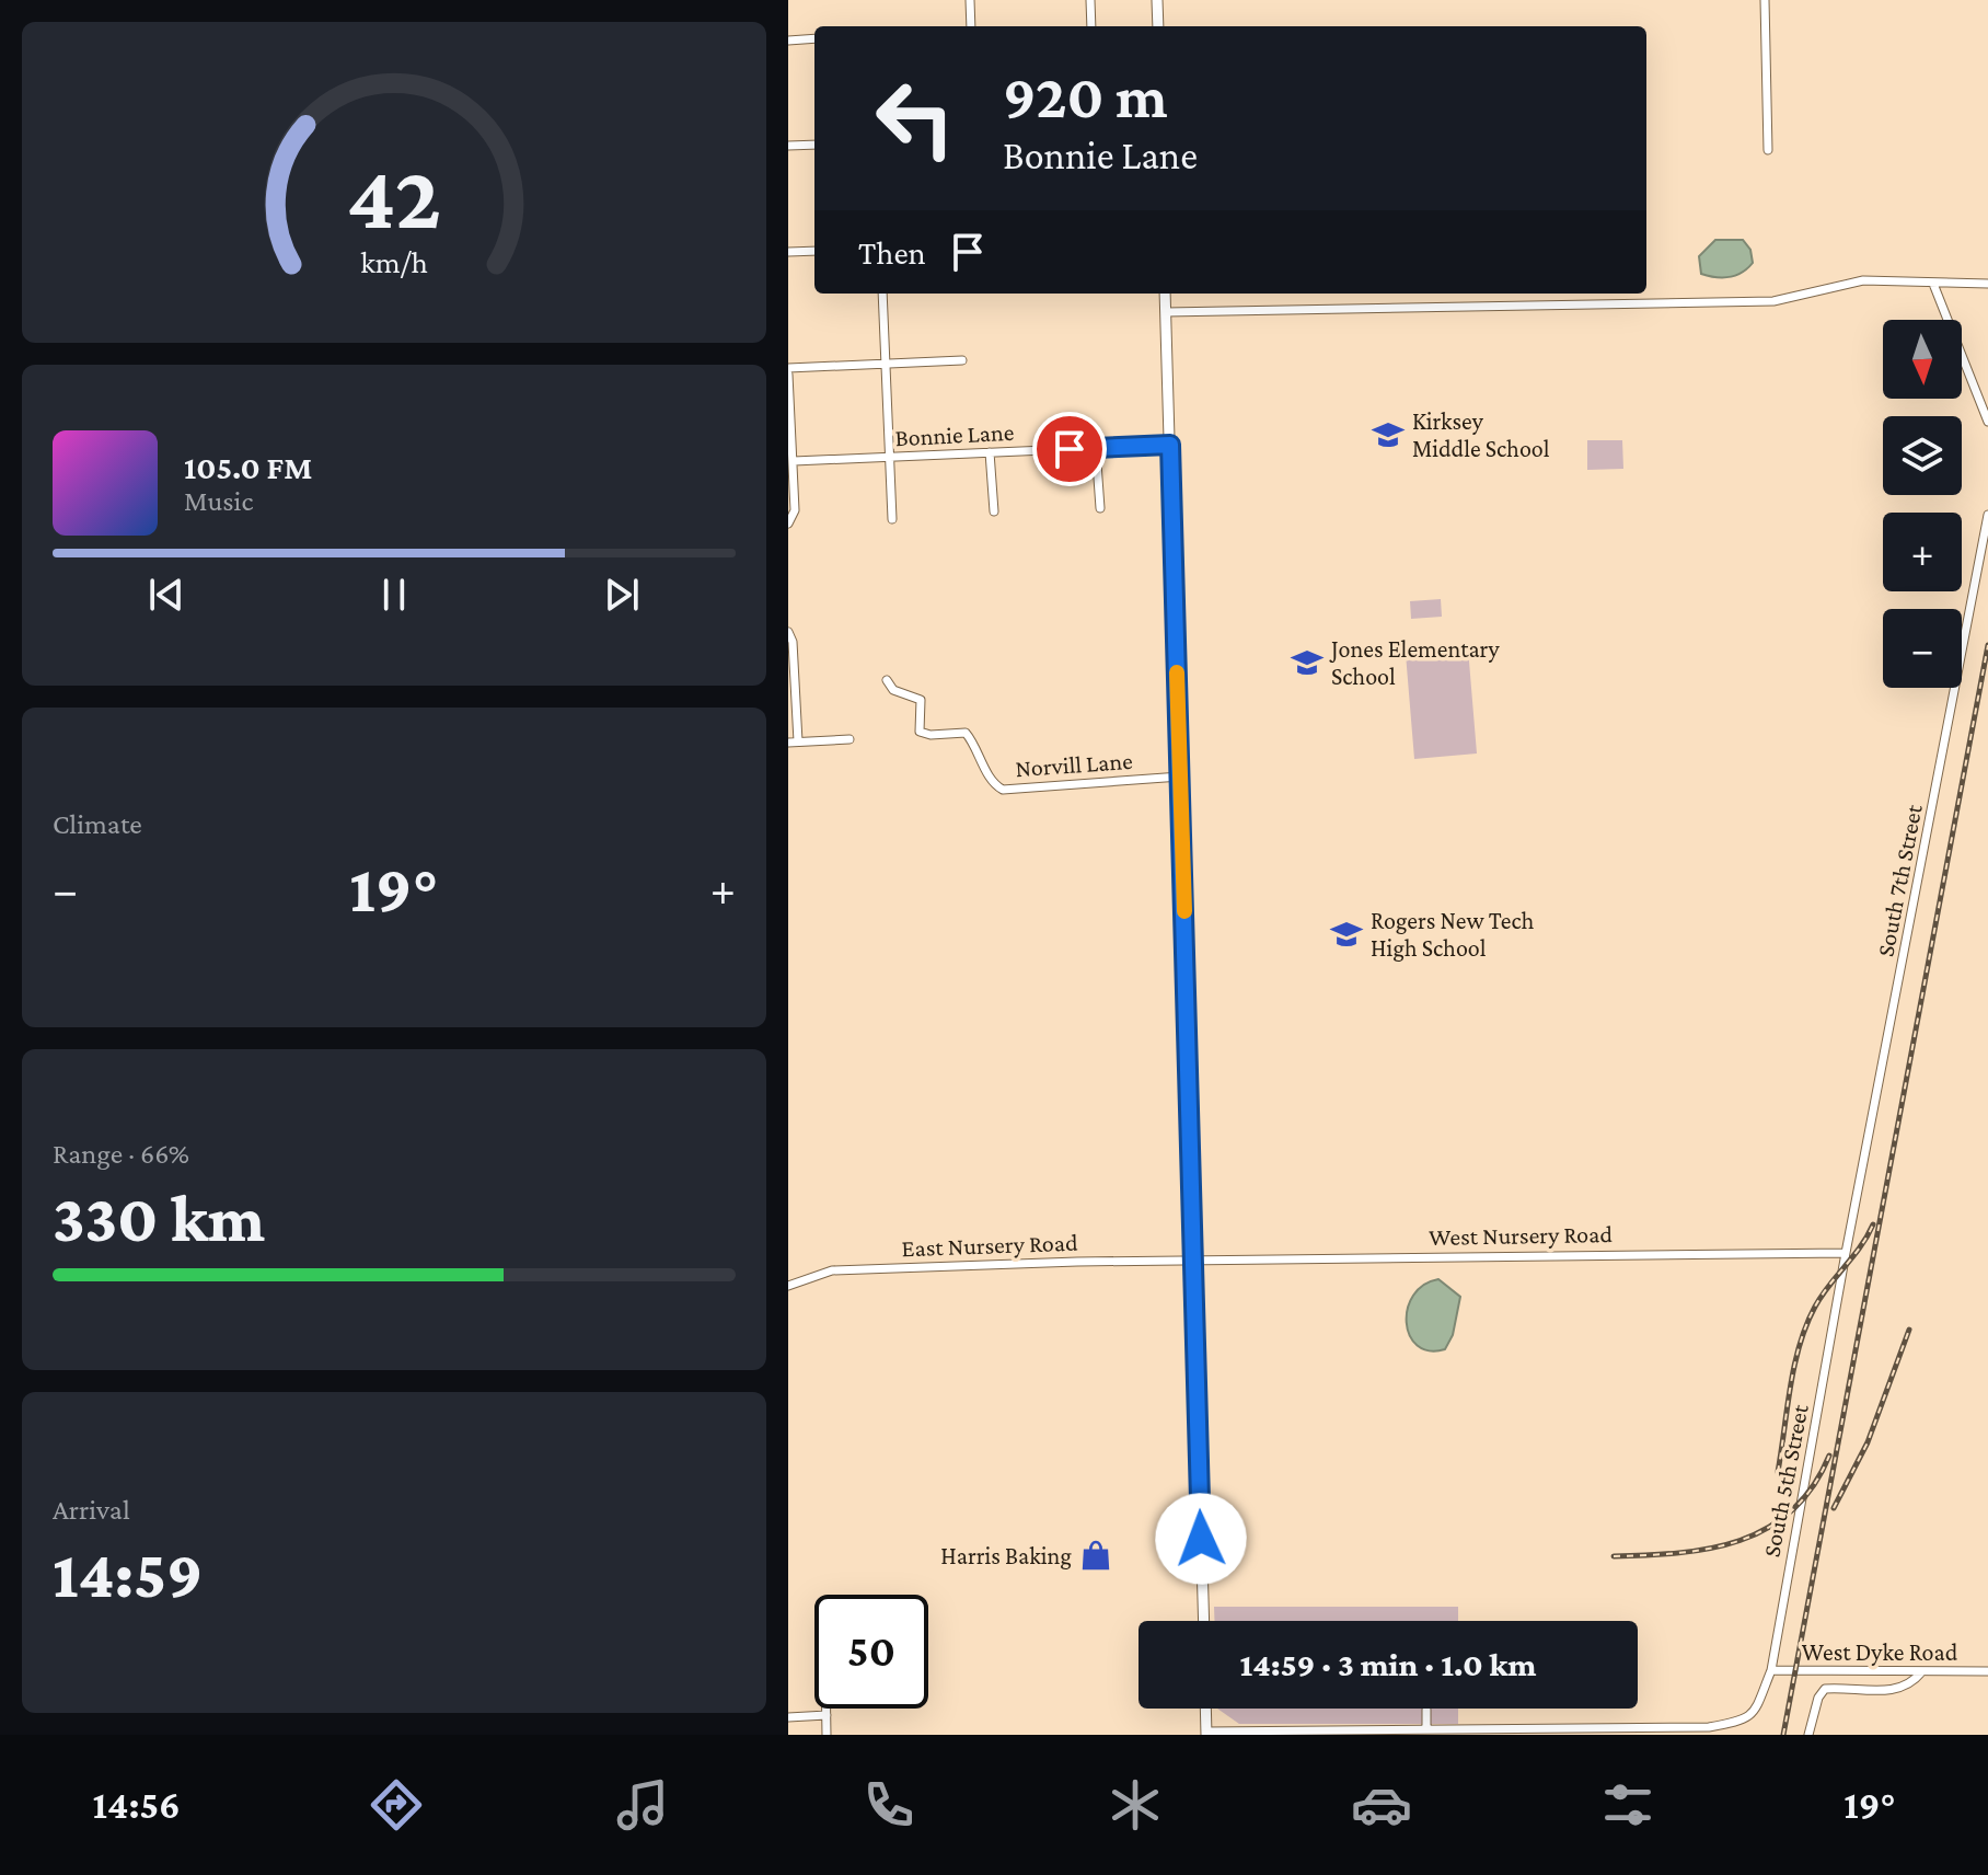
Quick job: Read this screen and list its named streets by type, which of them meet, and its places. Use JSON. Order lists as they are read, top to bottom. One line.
{"streets":{"street":["Bonnie Lane","Norvill Lane","South 7th Street","West Nursery Road","East Nursery Road","South 5th Street","West Dyke Road"]},"crossings":[["South 7th Street","West Nursery Road"],["South 7th Street","South 5th Street"],["West Nursery Road","East Nursery Road"],["West Nursery Road","South 5th Street"],["South 5th Street","West Dyke Road"]],"places":{"school or university":["Kirksey Middle School","Jones Elementary School","Rogers New Tech High School"],"shop":["Harris Baking"]},"north":"bottom","page":{"turn":["920 m","Bonnie Lane"],"then":"Then","map_buttons":["+","−"],"song":["105.0 FM","Music"],"tile":["Climate",["Range · 66%","330 km"],["Arrival","14:59"]],"heat":["−","19°","+"],"limit":"50","trip":"14:59 · 3 min · 1.0 km","tabs":["14:56","19°"],"gauge":["42","km/h"]}}
